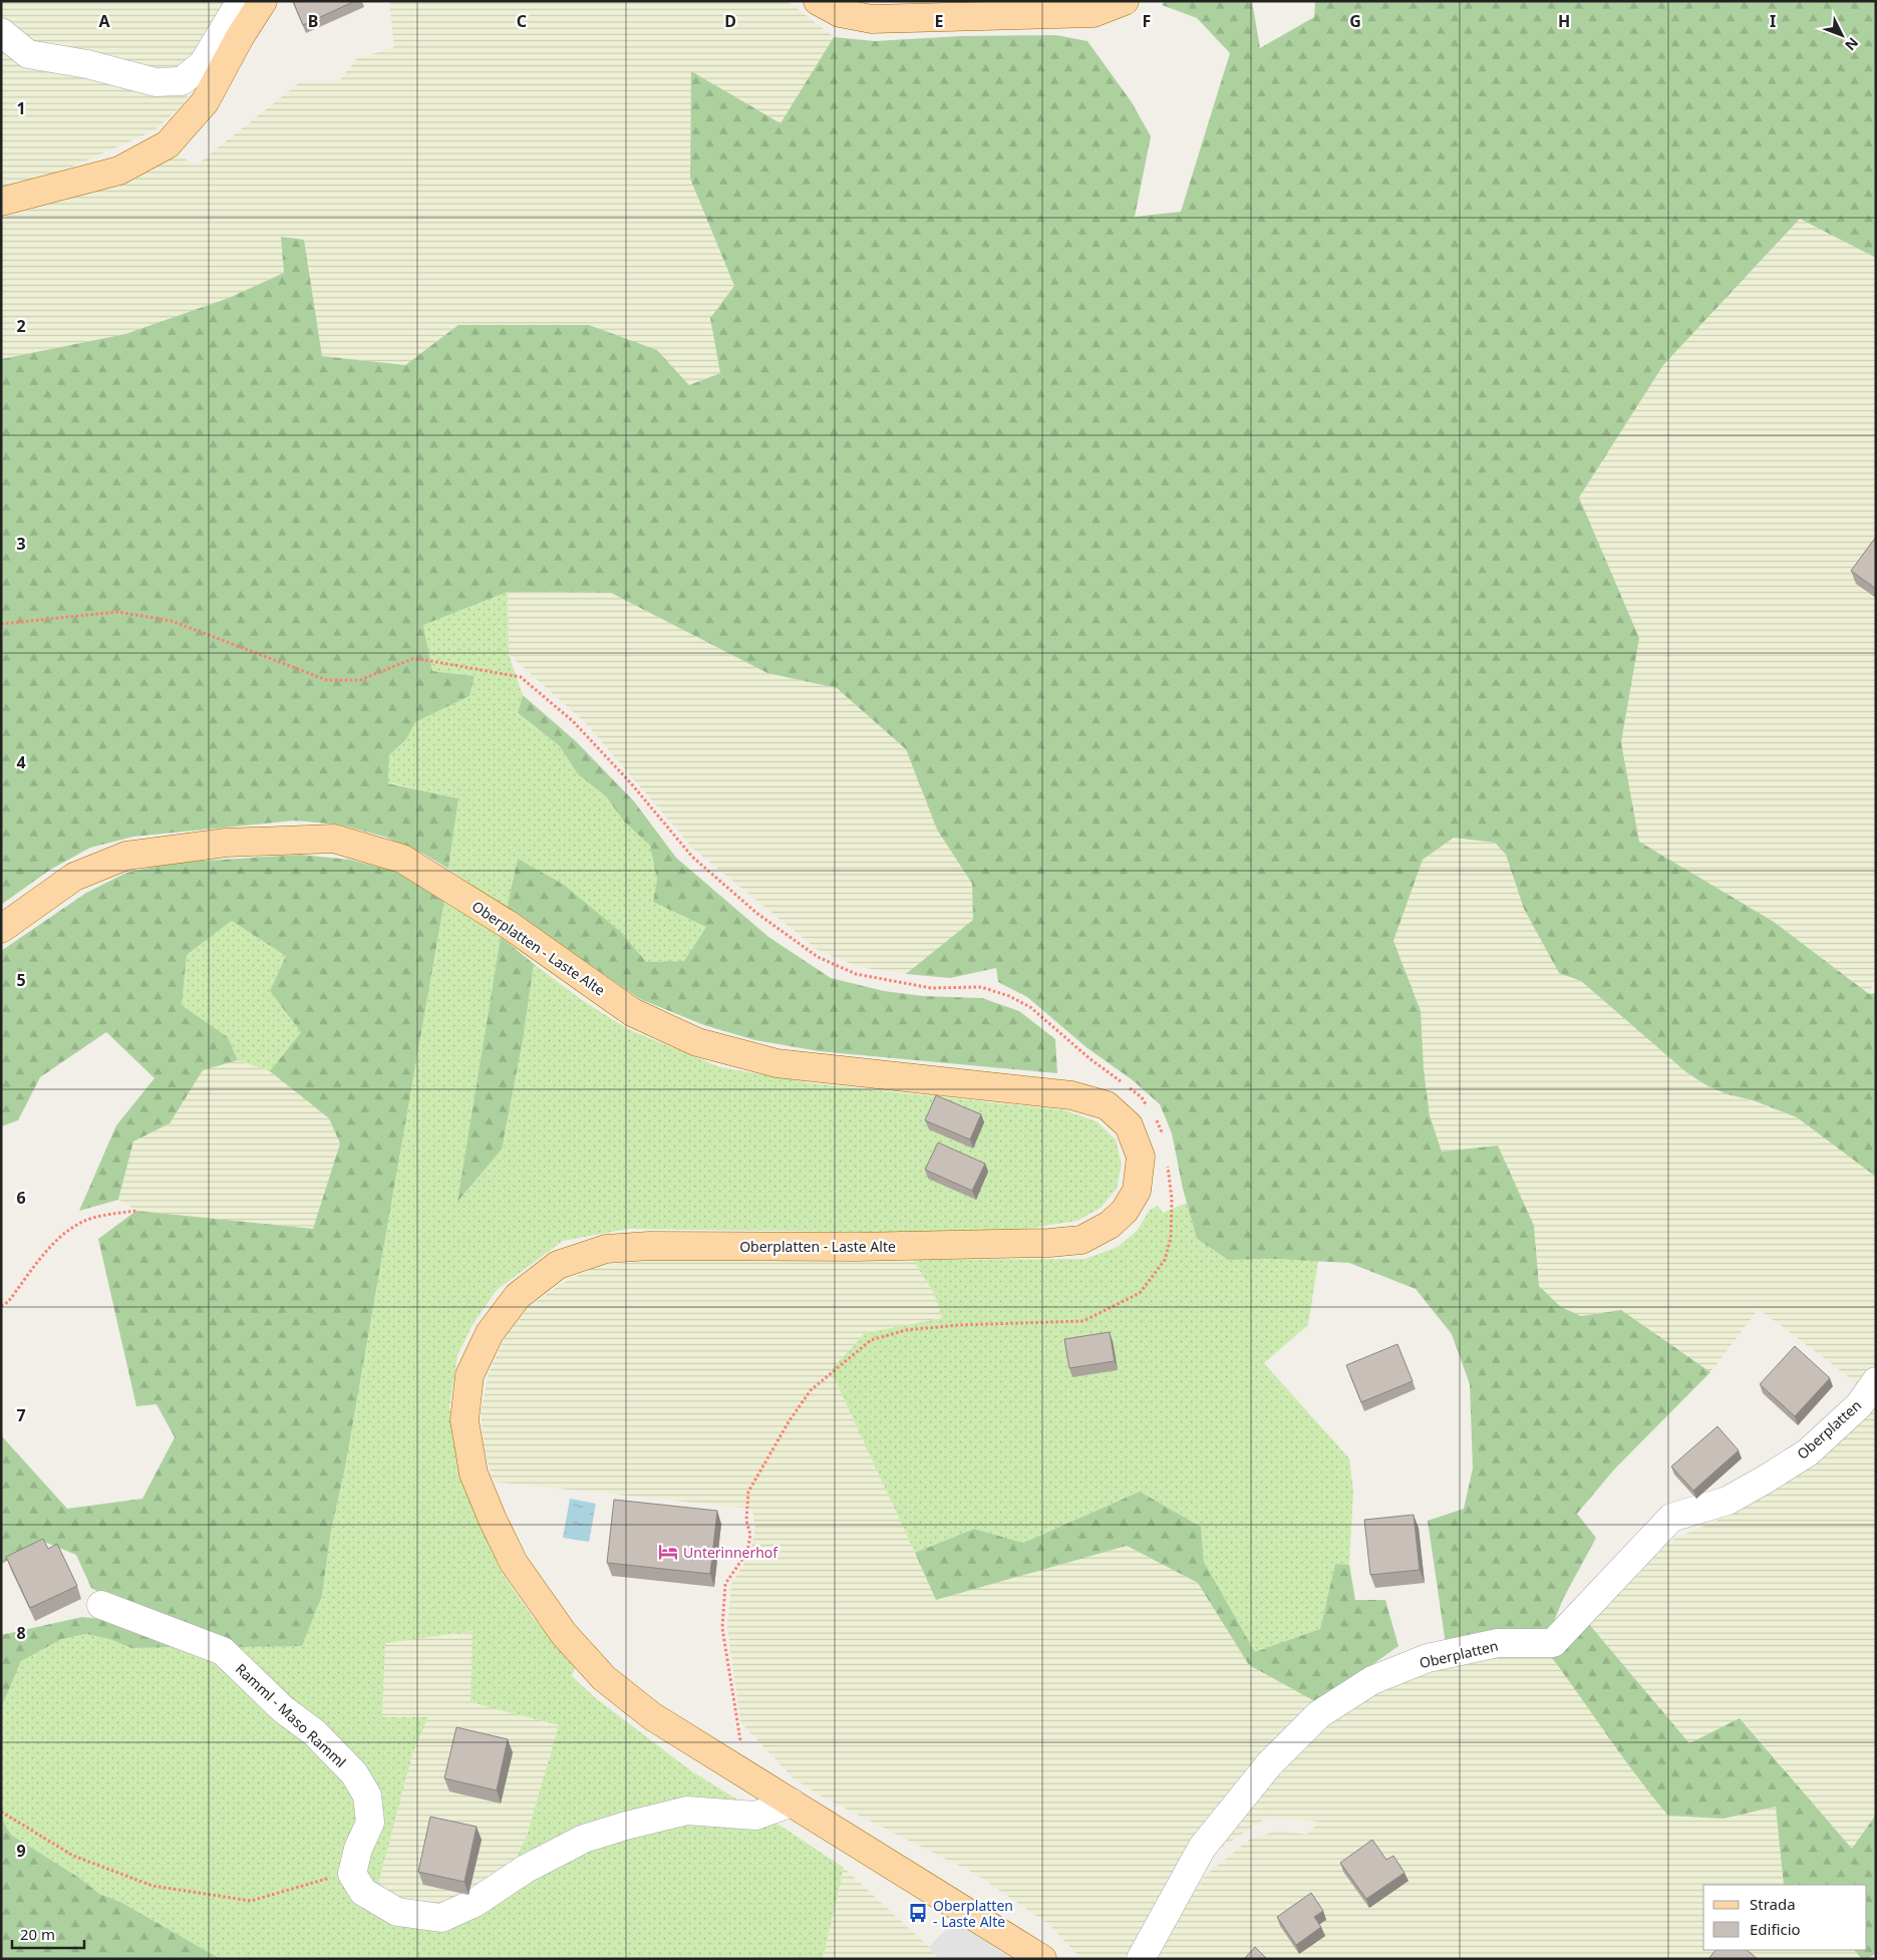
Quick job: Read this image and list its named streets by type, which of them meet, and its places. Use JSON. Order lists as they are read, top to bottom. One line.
{"streets":{"main road":["Oberplatten - Laste Alte"],"street":["Oberplatten","Ramml - Maso Ramml"]},"places":{"hotel":["Unterinnerhof"],"bus stop":["Oberplatten - Laste Alte"]},"legend":["Strada","Edificio"],"scale_bar":"20 m","north":"bottom right","grid":{"columns":["A","B","C","D","E","F","G","H","I"],"rows":["1","2","3","4","5","6","7","8","9"]}}
